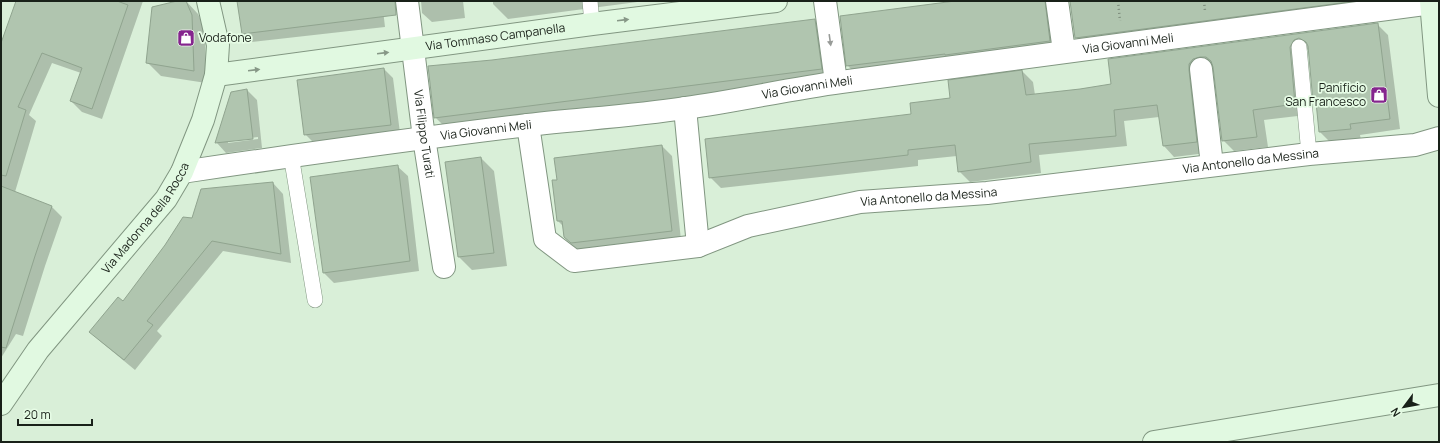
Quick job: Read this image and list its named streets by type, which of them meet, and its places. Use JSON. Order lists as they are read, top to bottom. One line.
{"streets":{"street":["Via Tommaso Campanella","Via Giovanni Meli","Via Filippo Turati","Via Antonello da Messina","Via Madonna della Rocca"]},"crossings":[["Via Tommaso Campanella","Via Filippo Turati"],["Via Tommaso Campanella","Via Madonna della Rocca"],["Via Giovanni Meli","Via Filippo Turati"],["Via Giovanni Meli","Via Antonello da Messina"],["Via Giovanni Meli","Via Madonna della Rocca"]],"one_way":["Via Tommaso Campanella"],"places":{"shop":["Vodafone","Panificio San Francesco"]},"scale_bar":"20 m","north":"bottom left"}
